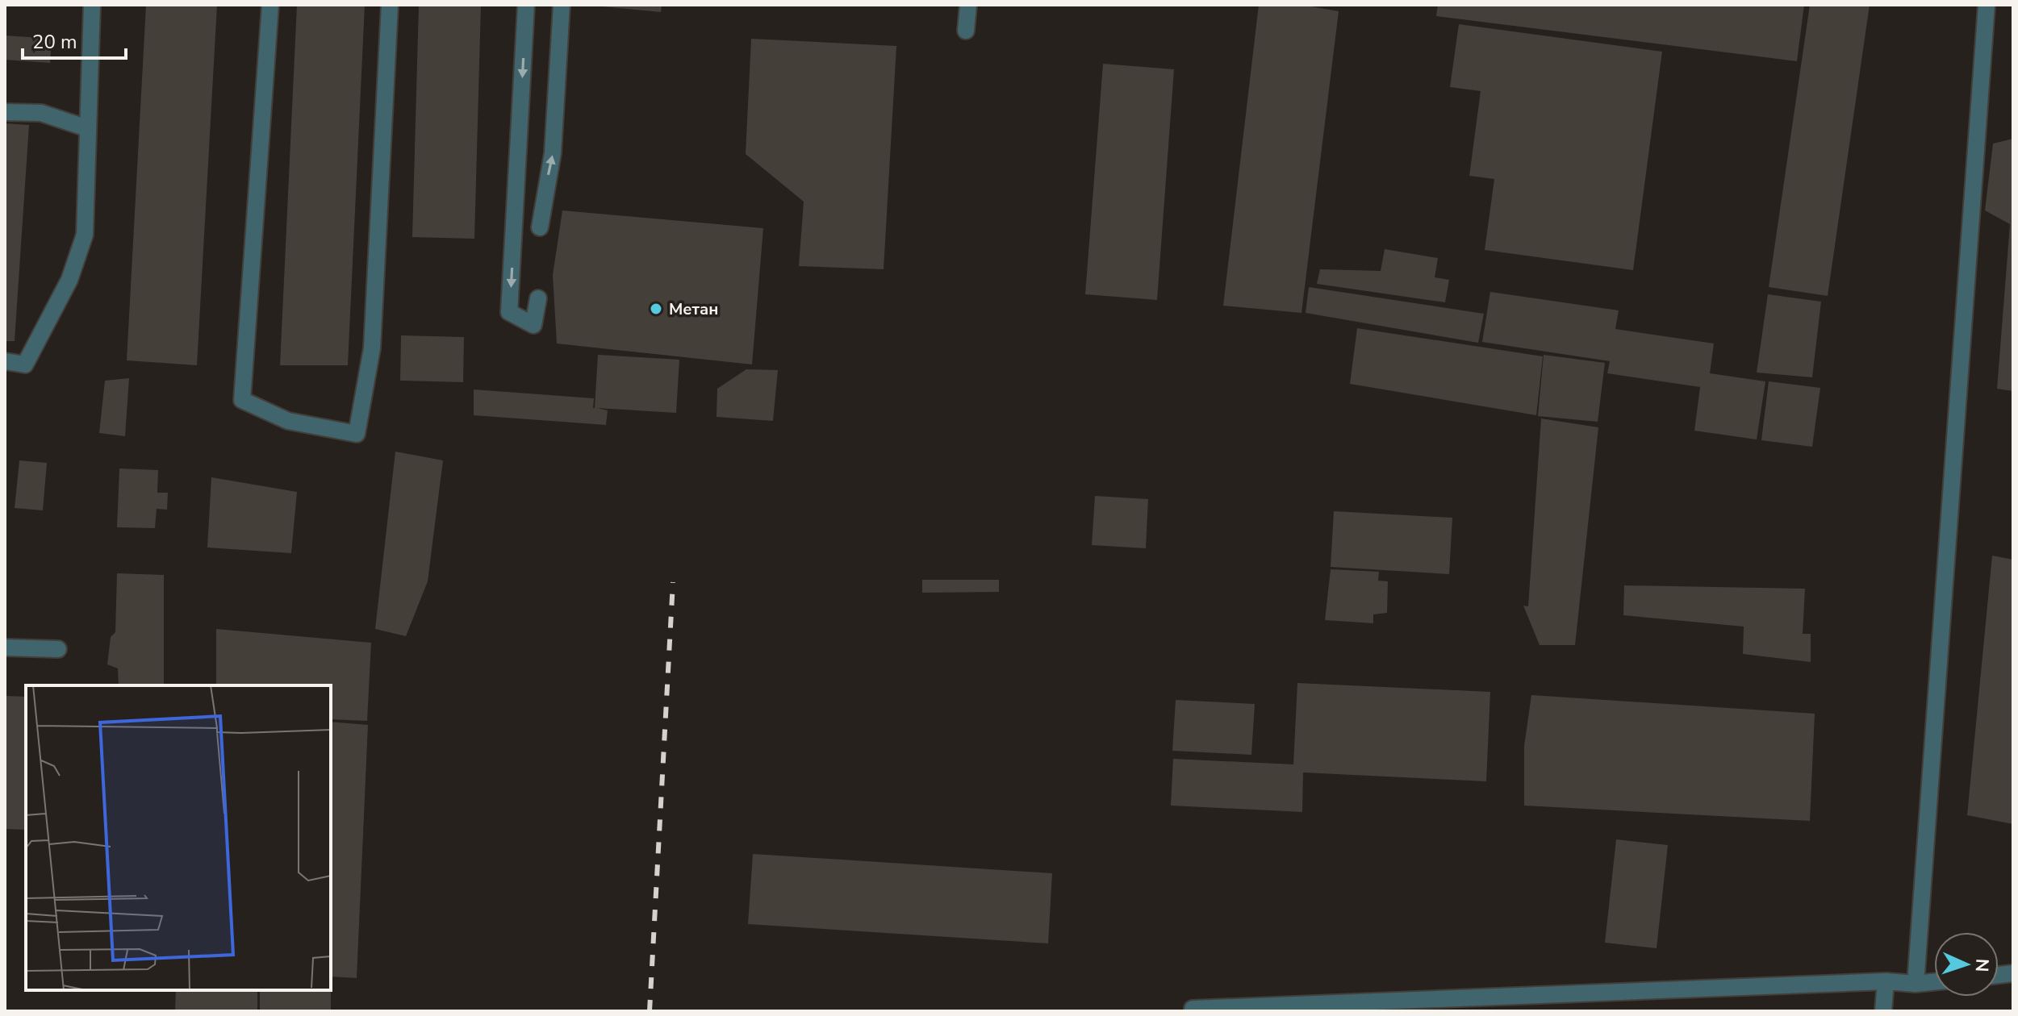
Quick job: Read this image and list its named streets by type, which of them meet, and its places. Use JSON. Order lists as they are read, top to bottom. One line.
{"places":["Метан"],"scale_bar":"20 m","north":"right"}
